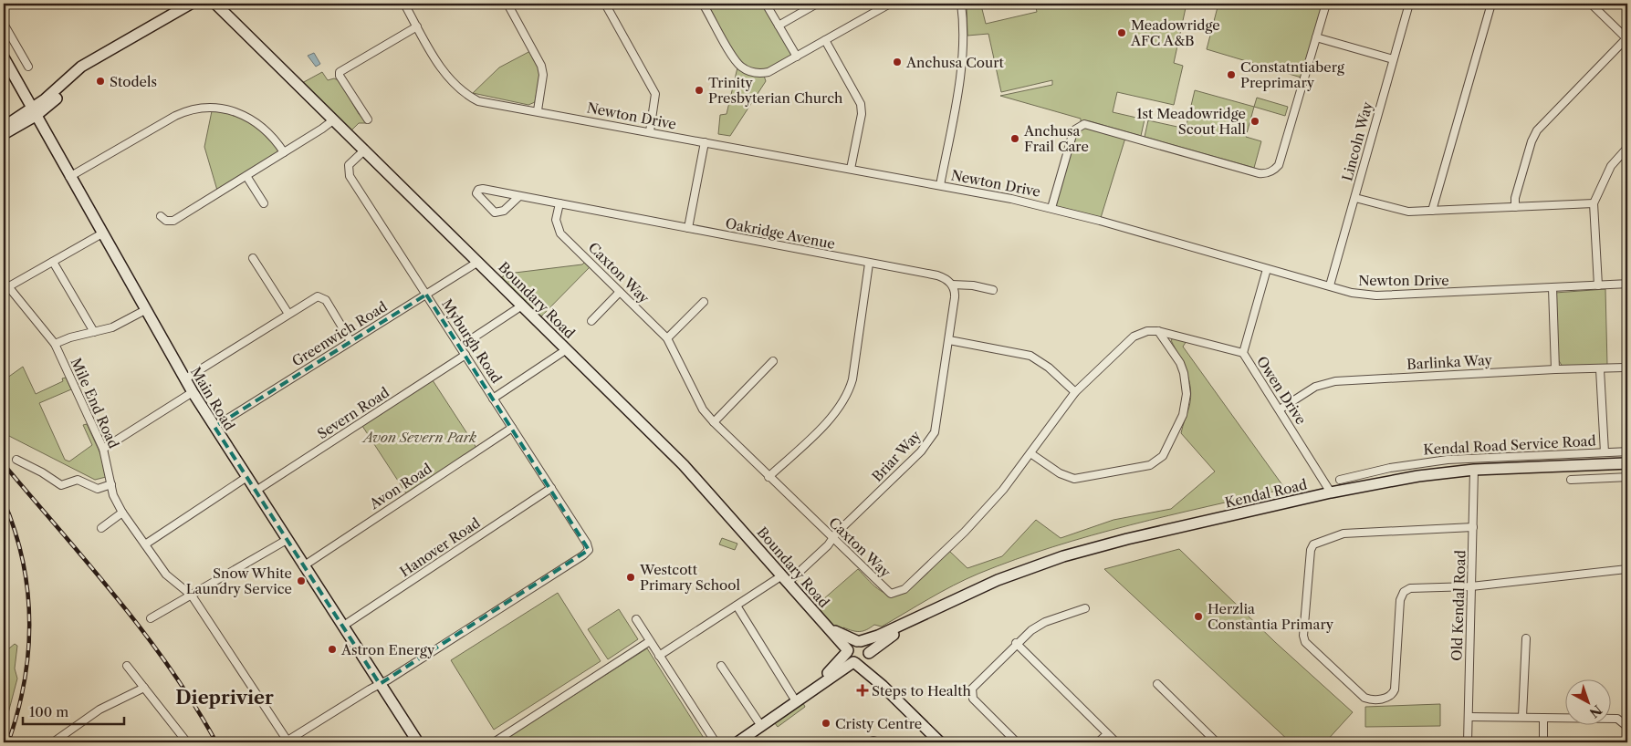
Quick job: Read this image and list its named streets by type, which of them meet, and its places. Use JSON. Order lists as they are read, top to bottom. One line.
{"streets":{"main road":["Boundary Road","Main Road","Kendal Road"],"street":["Newton Drive","Lincoln Way","Oakridge Avenue","Caxton Way","Greenwich Road","Myburgh Road","Barlinka Way","Owen Drive","Mile End Road","Severn Road","Kendal Road Service Road","Briar Way","Avon Road","Hanover Road","Old Kendal Road"]},"crossings":[["Newton Drive","Lincoln Way"],["Newton Drive","Owen Drive"],["Oakridge Avenue","Caxton Way"],["Oakridge Avenue","Briar Way"],["Caxton Way","Owen Drive"],["Caxton Way","Briar Way"],["Boundary Road","Greenwich Road"],["Boundary Road","Myburgh Road"],["Boundary Road","Briar Way"],["Boundary Road","Kendal Road"],["Greenwich Road","Myburgh Road"],["Greenwich Road","Main Road"],["Myburgh Road","Main Road"],["Myburgh Road","Severn Road"],["Myburgh Road","Avon Road"],["Myburgh Road","Hanover Road"],["Barlinka Way","Owen Drive"],["Owen Drive","Kendal Road"],["Main Road","Severn Road"],["Main Road","Avon Road"],["Main Road","Hanover Road"],["Kendal Road","Old Kendal Road"]],"districts":["Dieprivier"],"parks":["Avon Severn Park"],"places":{"other":["Meadowridge AFC A&B","Anchusa Court","Constatntiaberg Preprimary","Stodels","Trinity Presbyterian Church","1st Meadowridge Scout Hall","Anchusa Frail Care","Westcott Primary School","Snow White Laundry Service","Herzlia Constantia Primary","Astron Energy","Cristy Centre"],"health":["Steps to Health"]},"scale_bar":"100 m","north":"bottom right"}
